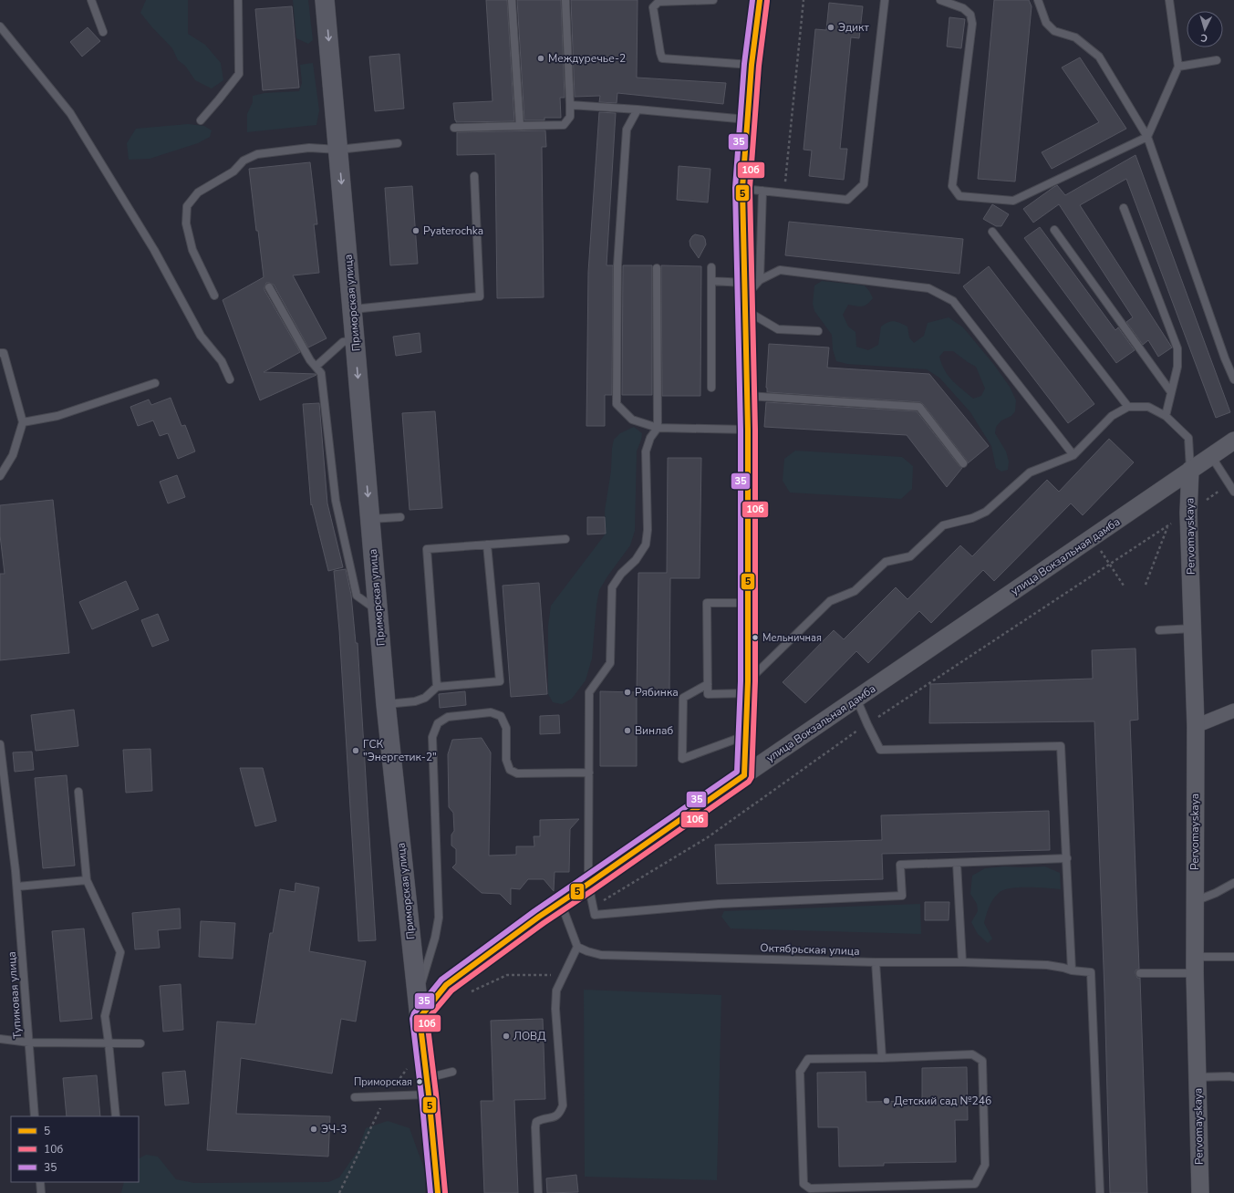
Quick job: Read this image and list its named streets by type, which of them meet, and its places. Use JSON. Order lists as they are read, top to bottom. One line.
{"streets":{"main road":["Приморская улица","улица Вокзальная дамба"],"street":["Pervomayskaya"],"lane":["Октябрьская улица","Тупиковая улица"]},"crossings":[["Приморская улица","улица Вокзальная дамба"],["Pervomayskaya","улица Вокзальная дамба"]],"one_way":["Приморская улица"],"places":["Эдикт","Междуречье-2","Pyaterochka","Мельничная","Рябинка","Винлаб","ГСК \"Энергетик-2\"","ЛОВД","Приморская","Детский сад №246","ЭЧ-3"],"lines":["transit line 5","transit line 35","transit line 10б"],"legend":["5","10б","35"],"north":"bottom"}
